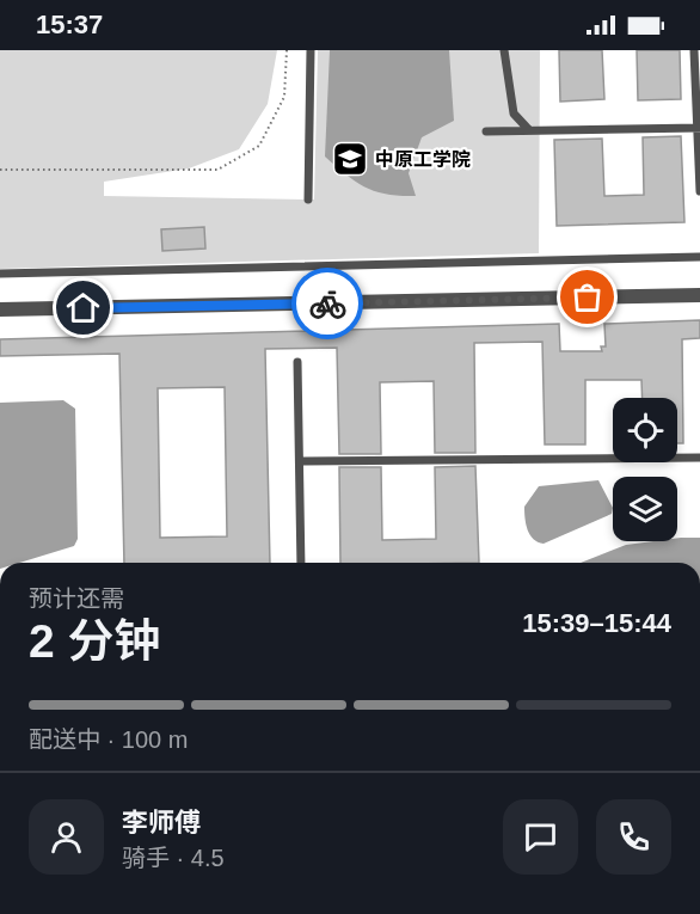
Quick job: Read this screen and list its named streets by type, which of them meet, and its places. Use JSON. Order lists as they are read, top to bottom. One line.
{"places":{"school or university":["中原工学院"]},"page":{"status":"15:37","heading":["2 分钟","预计还需","15:39–15:44"],"panel":["李师傅","骑手 · 4.5"],"bar":"配送中 · 100 m"}}
